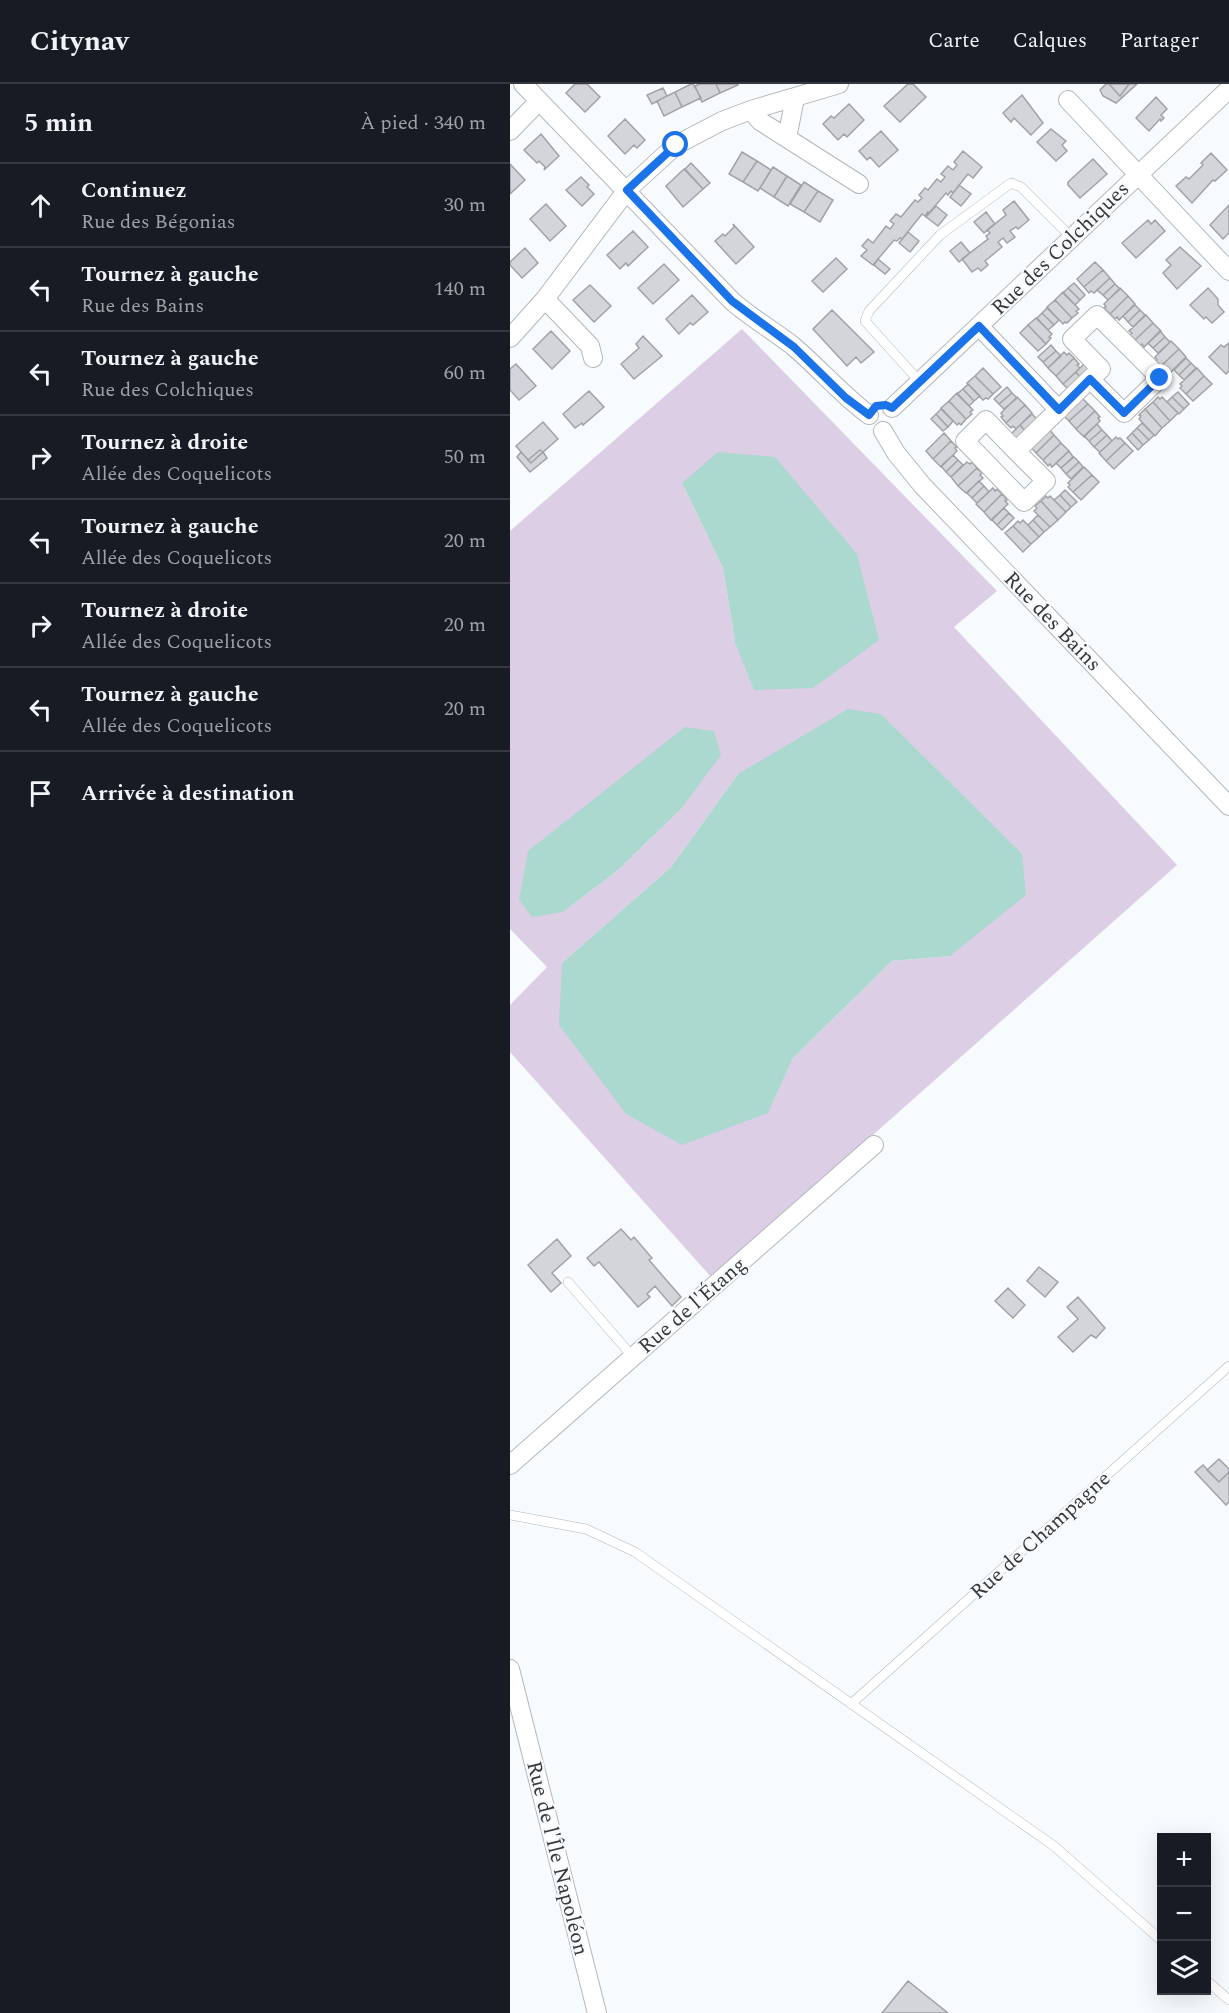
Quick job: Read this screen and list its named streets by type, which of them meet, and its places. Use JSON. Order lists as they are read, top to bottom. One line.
{"streets":{"street":["Rue des Colchiques","Rue des Bains","Rue de l'Étang","Rue de l'Île Napoléon"],"lane":["Rue de Champagne"]},"crossings":[["Rue des Colchiques","Rue des Bains"]],"page":{"header":"Citynav","nav":["Carte","Calques","Partager"],"heading":["5 min","À pied · 340 m"],"list":[["Continuez","Rue des Bégonias","30 m"],["Tournez à gauche","Rue des Bains","140 m"],["Tournez à gauche","Rue des Colchiques","60 m"],["Tournez à droite","Allée des Coquelicots","50 m"],["Tournez à gauche","Allée des Coquelicots","20 m"],["Tournez à droite","Allée des Coquelicots","20 m"],["Tournez à gauche","Allée des Coquelicots","20 m"],"Arrivée à destination"],"map_buttons":["+","−"]}}
